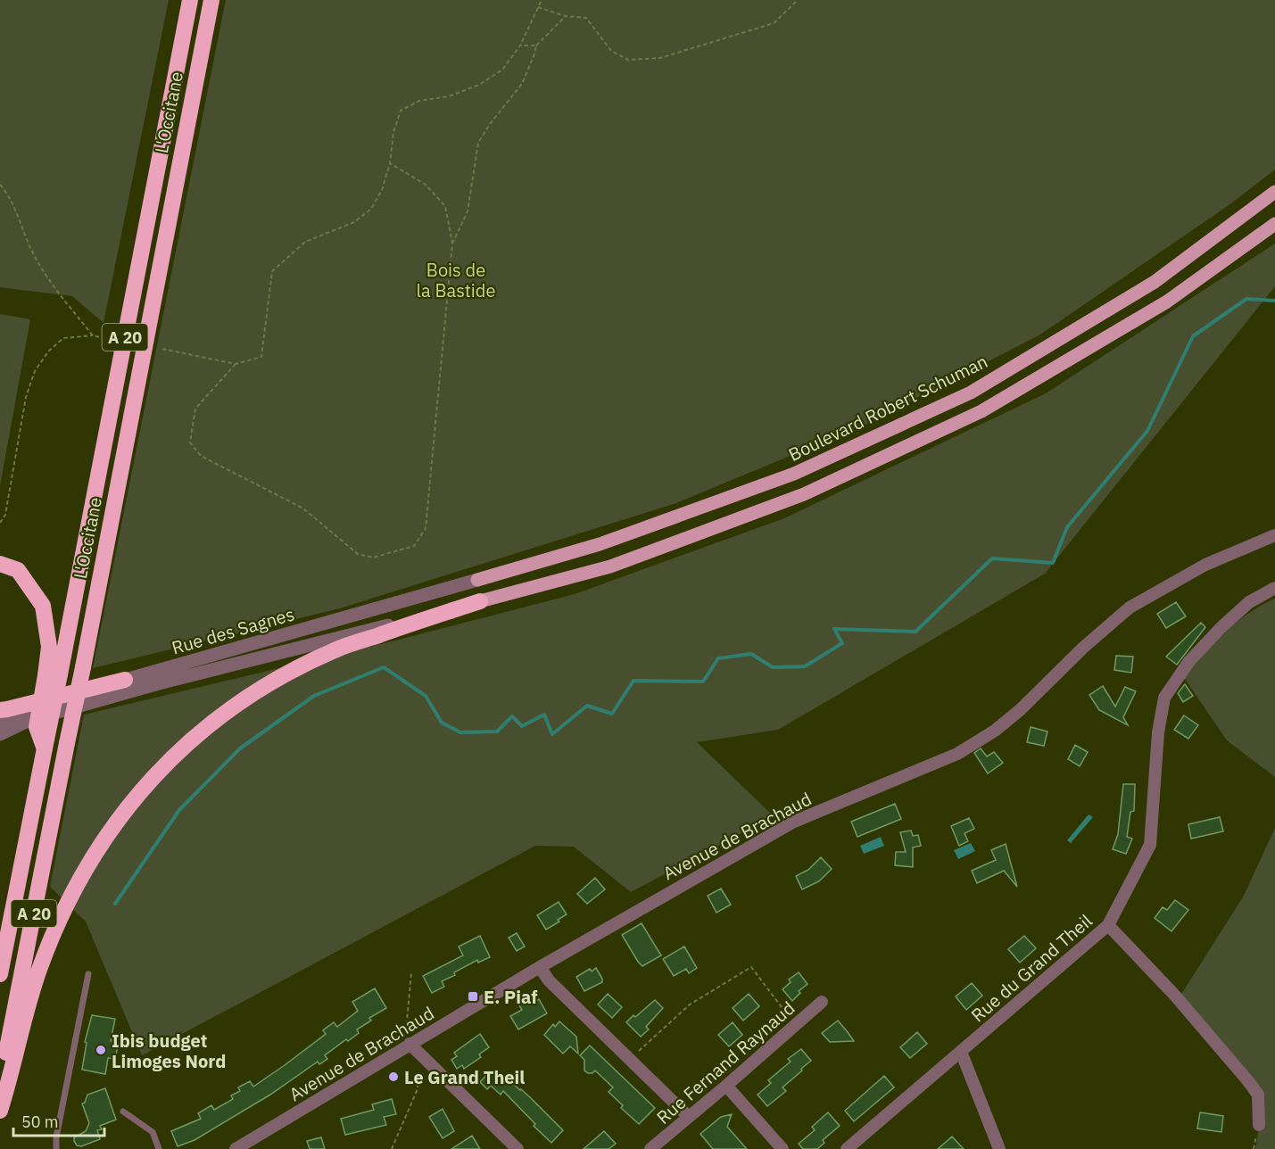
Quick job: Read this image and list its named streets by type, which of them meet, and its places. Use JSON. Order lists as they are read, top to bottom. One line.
{"streets":{"highway":["L'Occitane","A 20"],"main road":["Boulevard Robert Schuman"],"street":["Rue des Sagnes","Avenue de Brachaud","Rue du Grand Theil","Rue Fernand Raynaud"]},"crossings":[["Boulevard Robert Schuman","Rue des Sagnes"]],"parks":["Bois de la Bastide"],"places":{"transit":["E. Piaf"],"other":["Ibis budget Limoges Nord","Le Grand Theil"]},"scale_bar":"50 m"}
